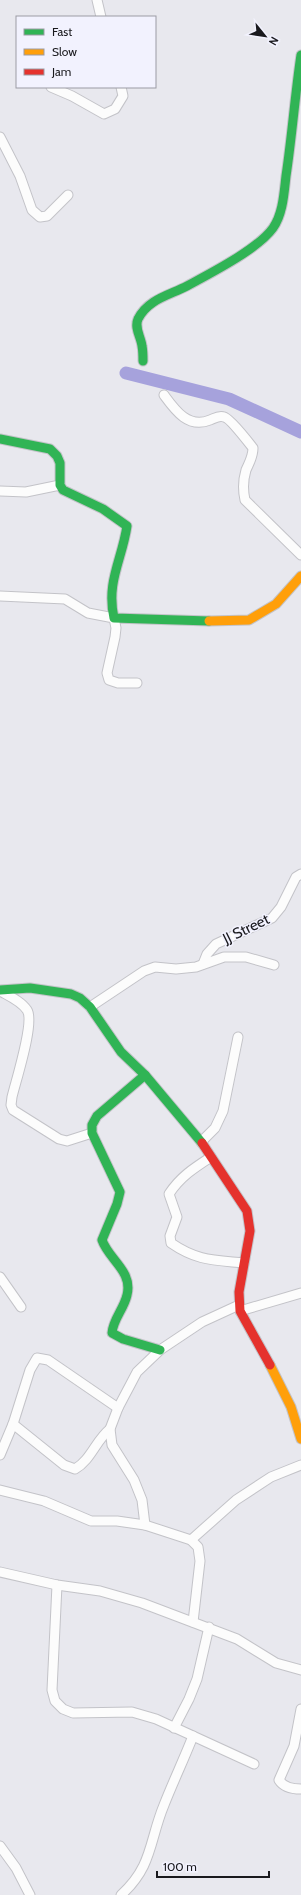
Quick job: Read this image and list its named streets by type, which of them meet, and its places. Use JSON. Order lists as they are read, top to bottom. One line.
{"streets":{"street":["JJ Street"]},"legend":["Fast","Slow","Jam"],"scale_bar":"100 m","north":"bottom right"}
